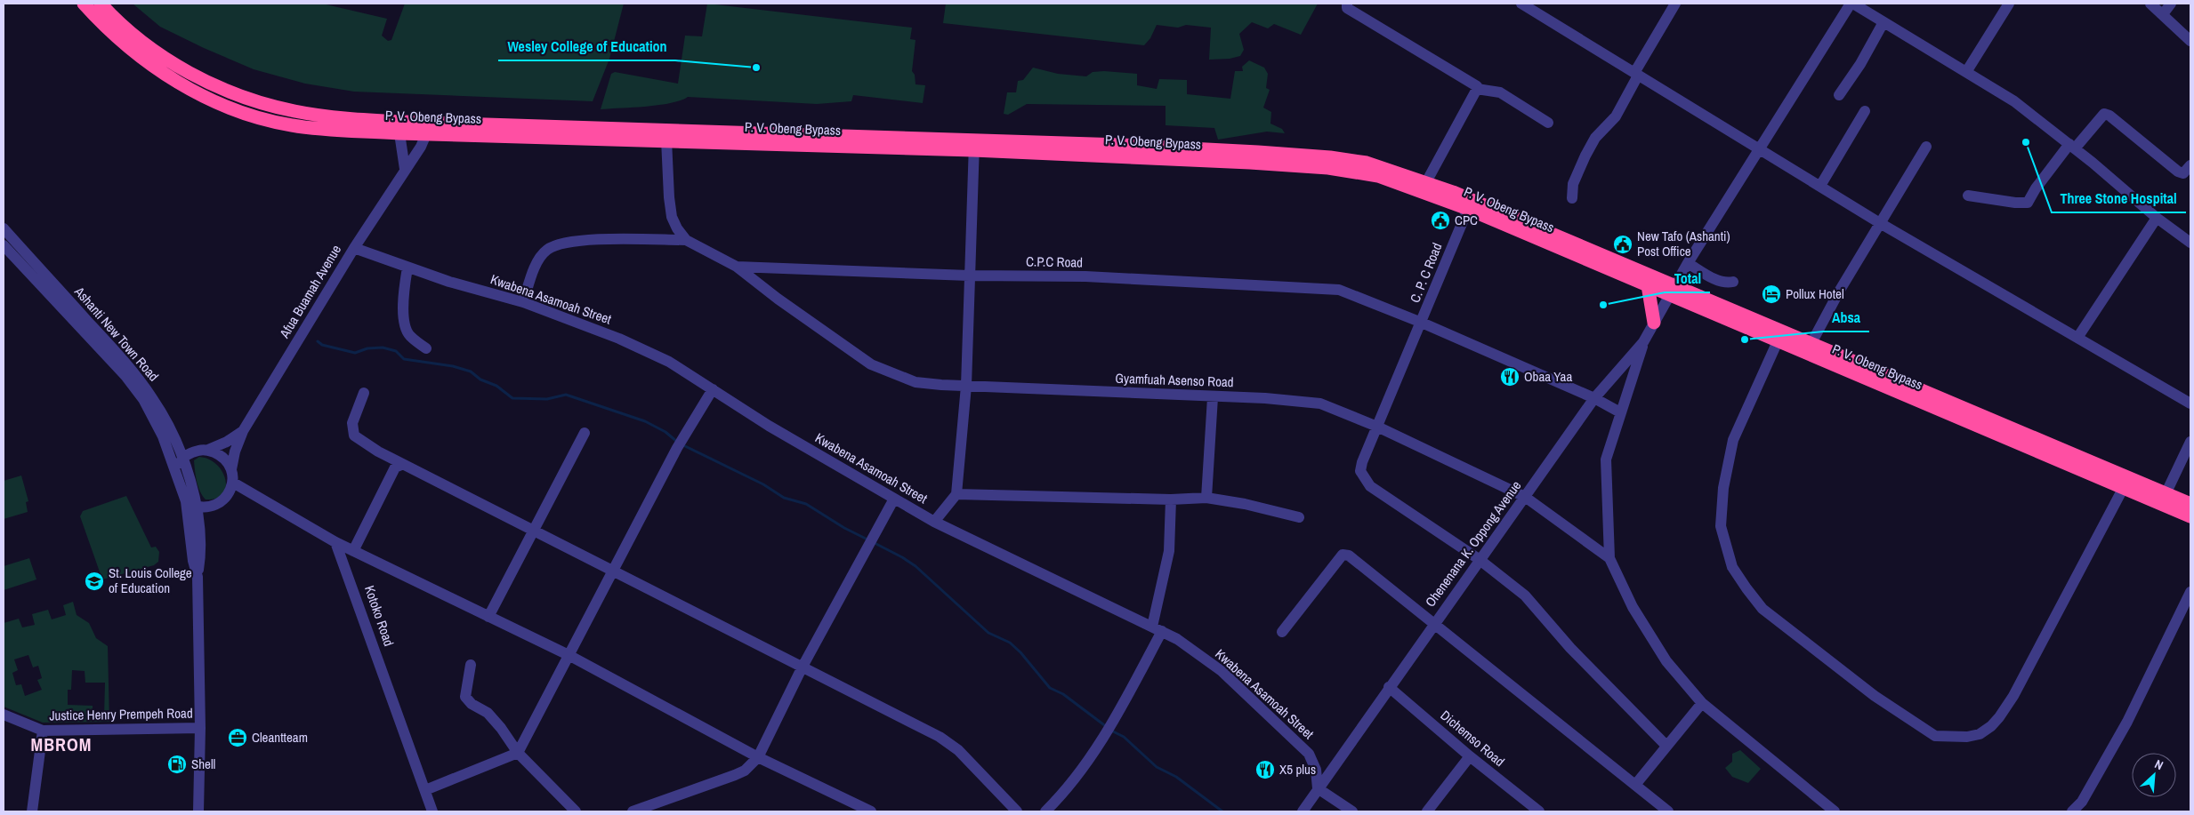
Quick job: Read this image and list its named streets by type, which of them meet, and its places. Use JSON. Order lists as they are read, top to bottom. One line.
{"streets":{"highway":["P. V. Obeng Bypass"],"street":["C.P.C Road","C. P. C Road","Afua Buamah Avenue","Kwabena Asamoah Street","Ashanti New Town Road","Gyamfuah Asenso Road","Ohenenana K. Oppong Avenue","Kotoko Road","Justice Henry Prempeh Road","Dichemso Road"]},"crossings":[["P. V. Obeng Bypass","C. P. C Road"],["P. V. Obeng Bypass","Afua Buamah Avenue"],["P. V. Obeng Bypass","Ohenenana K. Oppong Avenue"],["C.P.C Road","C. P. C Road"],["C.P.C Road","Ohenenana K. Oppong Avenue"],["C. P. C Road","Gyamfuah Asenso Road"],["C. P. C Road","Ohenenana K. Oppong Avenue"],["Afua Buamah Avenue","Kwabena Asamoah Street"],["Afua Buamah Avenue","Ashanti New Town Road"],["Kwabena Asamoah Street","Ohenenana K. Oppong Avenue"],["Ashanti New Town Road","Justice Henry Prempeh Road"],["Gyamfuah Asenso Road","Ohenenana K. Oppong Avenue"],["Ohenenana K. Oppong Avenue","Dichemso Road"]],"districts":["MBROM"],"places":{"other":["Wesley College of Education","Three Stone Hospital","Total","Absa"],"public building":["CPC","New Tafo (Ashanti) Post Office"],"hotel":["Pollux Hotel"],"restaurant":["Obaa Yaa","X5 plus"],"school or university":["St. Louis College of Education"],"office":["Cleantteam"],"fuel station":["Shell"]},"north":"top right"}
